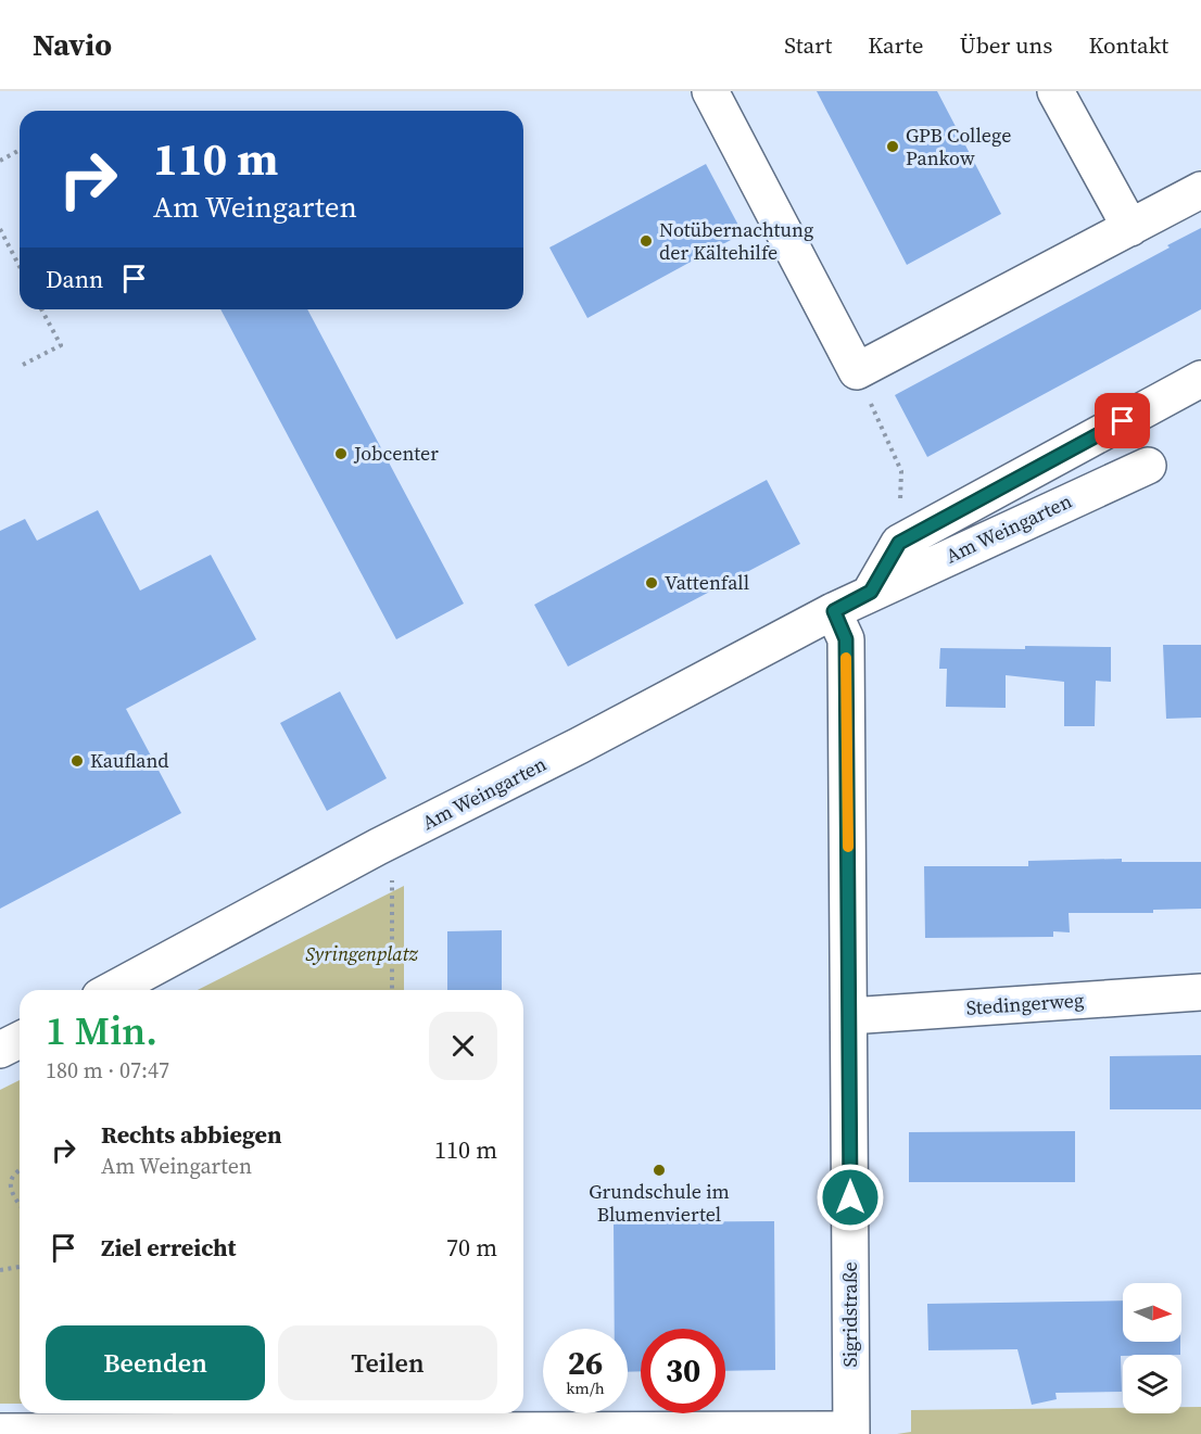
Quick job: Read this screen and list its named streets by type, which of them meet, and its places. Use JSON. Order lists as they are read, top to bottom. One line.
{"streets":{"street":["Am Weingarten","Stedingerweg","Sigridstraße"]},"crossings":[["Am Weingarten","Sigridstraße"],["Stedingerweg","Sigridstraße"]],"parks":["Syringenplatz"],"places":["GPB College Pankow","Notübernachtung der Kältehilfe","Jobcenter","Vattenfall","Kaufland","Grundschule im Blumenviertel"],"north":"right","page":{"header":"Navio","nav":["Start","Karte","Über uns","Kontakt"],"turn":["110 m","Am Weingarten"],"then":"Dann","heading":["1 Min.","180 m · 07:47"],"list":[{"name":"Rechts abbiegen","note":"Am Weingarten","value":"110 m"},{"name":"Ziel erreicht","value":"70 m"}],"buttons":["Beenden","Teilen"],"speed":"26 km/h","limit":"30"}}
